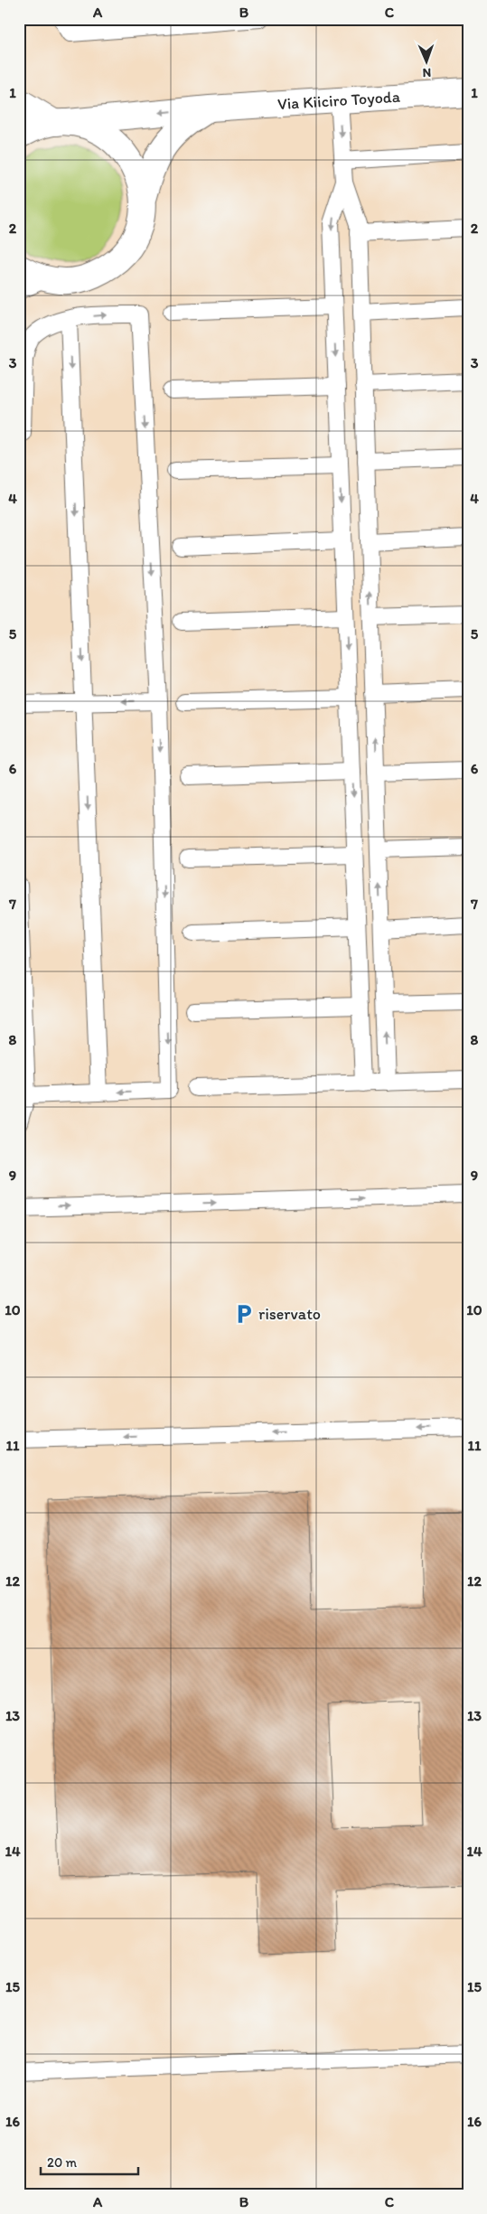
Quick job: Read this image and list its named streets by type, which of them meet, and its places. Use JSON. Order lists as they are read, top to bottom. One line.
{"streets":{"street":["Via Kiiciro Toyoda"]},"places":{"parking":["riservato"]},"scale_bar":"20 m","north":"bottom","grid":{"columns":["A","B","C"],"rows":["1","2","3","4","5","6","7","8","9","10","11","12","13","14","15","16"]}}
